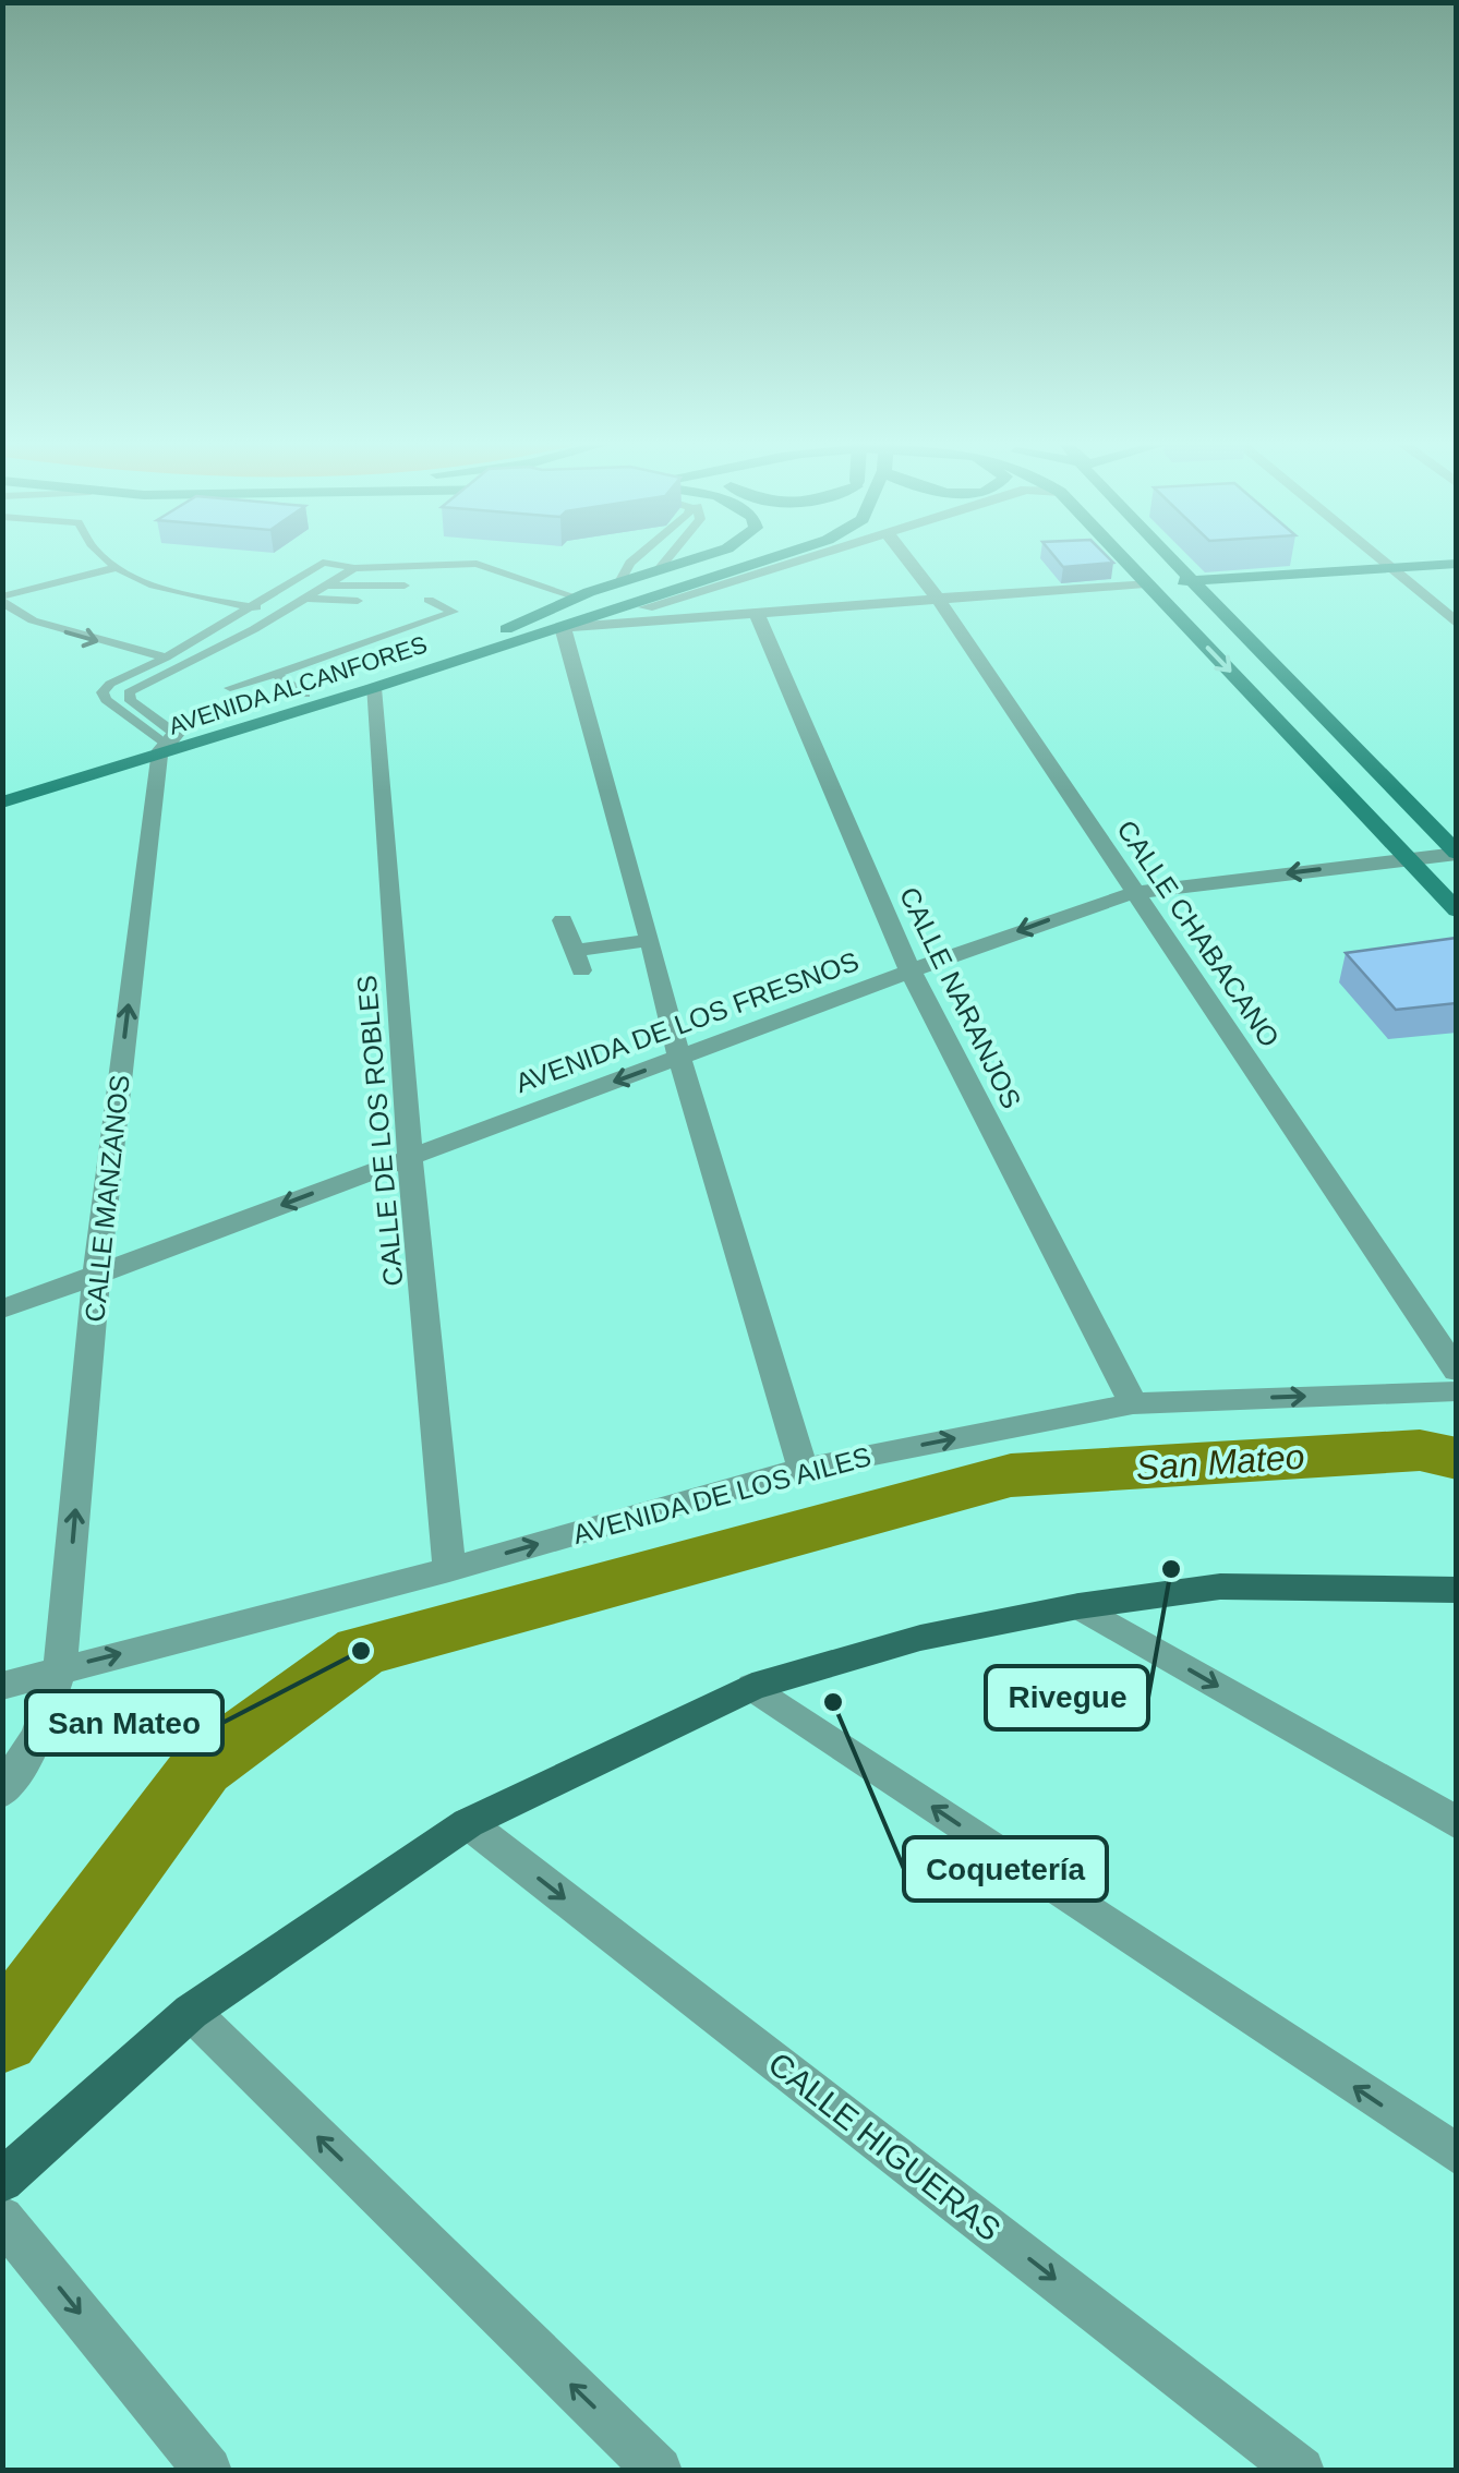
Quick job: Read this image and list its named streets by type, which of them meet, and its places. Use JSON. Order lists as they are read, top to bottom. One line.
{"streets":{"main road":["AVENIDA ALCANFORES"],"street":["CALLE CHABACANO","CALLE NARANJOS","AVENIDA DE LOS FRESNOS","CALLE DE LOS ROBLES","CALLE MANZANOS","AVENIDA DE LOS AILES","CALLE HIGUERAS"]},"crossings":[["AVENIDA ALCANFORES","CALLE DE LOS ROBLES"],["AVENIDA ALCANFORES","CALLE MANZANOS"],["CALLE CHABACANO","AVENIDA DE LOS FRESNOS"],["CALLE NARANJOS","AVENIDA DE LOS FRESNOS"],["CALLE NARANJOS","AVENIDA DE LOS AILES"],["AVENIDA DE LOS FRESNOS","CALLE DE LOS ROBLES"],["AVENIDA DE LOS FRESNOS","CALLE MANZANOS"],["CALLE DE LOS ROBLES","AVENIDA DE LOS AILES"],["CALLE MANZANOS","AVENIDA DE LOS AILES"]],"one_way":["AVENIDA DE LOS FRESNOS","CALLE MANZANOS","AVENIDA DE LOS AILES","CALLE HIGUERAS"],"water":["San Mateo"],"places":["Rivegue","San Mateo","Coquetería"]}
